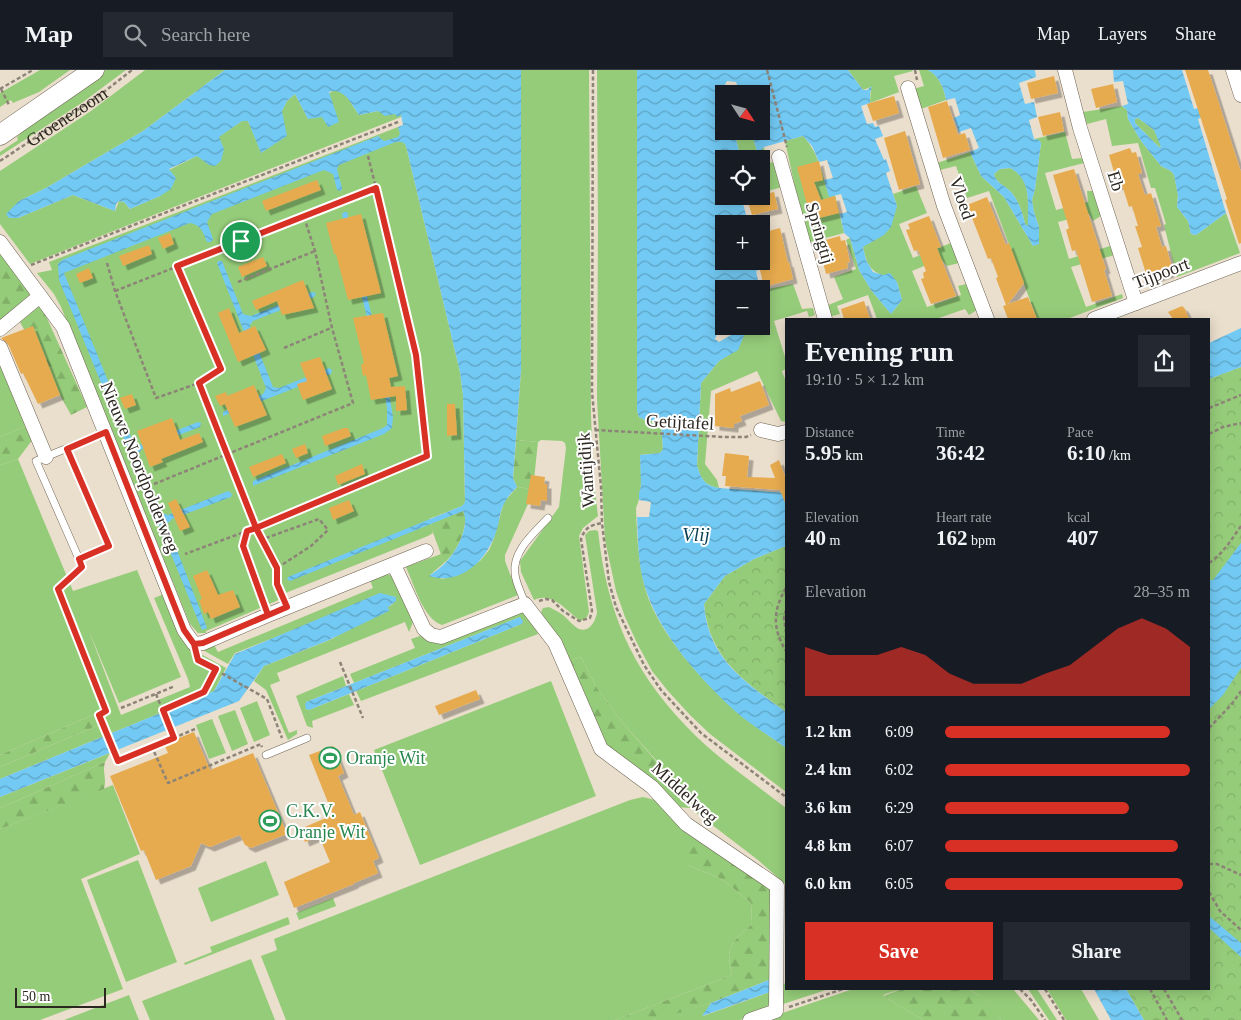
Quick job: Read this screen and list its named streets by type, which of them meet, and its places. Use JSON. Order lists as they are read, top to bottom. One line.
{"streets":{"street":["Groenezoom","Eb","Vloed","Springtij","Tijpoort","Nieuwe Noordpolderweg","Middelweg"],"path":["Getijtafel","Wantijdijk"]},"crossings":[["Eb","Tijpoort"],["Getijtafel","Wantijdijk"]],"water":["Vlij"],"places":{"sports":["Oranje Wit","C.K.V. Oranje Wit"]},"scale_bar":"50 m","north":"bottom right","page":{"header":"Map","search":"Search here","nav":["Map","Layers","Share"],"map_buttons":["+","−"],"heading":["Evening run","19:10 · 5 × 1.2 km"],"stats":[["Distance","5.95 km"],["Time","36:42"],["Pace","6:10 /km"],["Elevation","40 m"],["Heart rate","162 bpm"],["kcal","407"]],"chart":["Elevation","28–35 m"],"list":[{"name":"1.2 km","note":"6:09"},{"name":"2.4 km","note":"6:02"},{"name":"3.6 km","note":"6:29"},{"name":"4.8 km","note":"6:07"},{"name":"6.0 km","note":"6:05"}],"buttons":["Save","Share"],"scale":"50 m"}}
